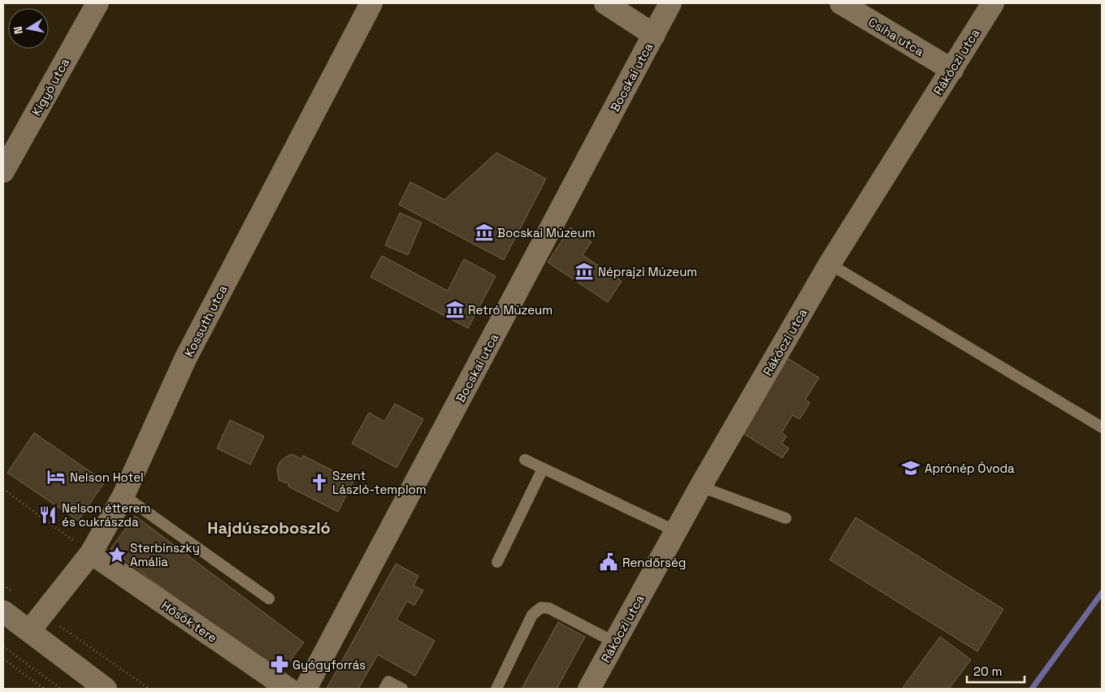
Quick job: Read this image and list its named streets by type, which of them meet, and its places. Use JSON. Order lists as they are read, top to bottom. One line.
{"streets":{"street":["Csiha utca","Rákóczi utca","Bocskai utca","Kígyó utca","Kossuth utca","Hősök tere"]},"crossings":[["Csiha utca","Rákóczi utca"],["Kossuth utca","Hősök tere"]],"districts":["Hajdúszoboszló"],"places":{"museum":["Bocskai Múzeum","Néprajzi Múzeum","Retró Múzeum"],"school or university":["Aprónép Óvoda"],"hotel":["Nelson Hotel"],"church":["Szent László-templom"],"restaurant":["Nelson étterem és cukrászda"],"place":["Sterbinszky Amália"],"public building":["Rendőrség"],"pharmacy":["Gyógyforrás"]},"scale_bar":"20 m","north":"left"}
